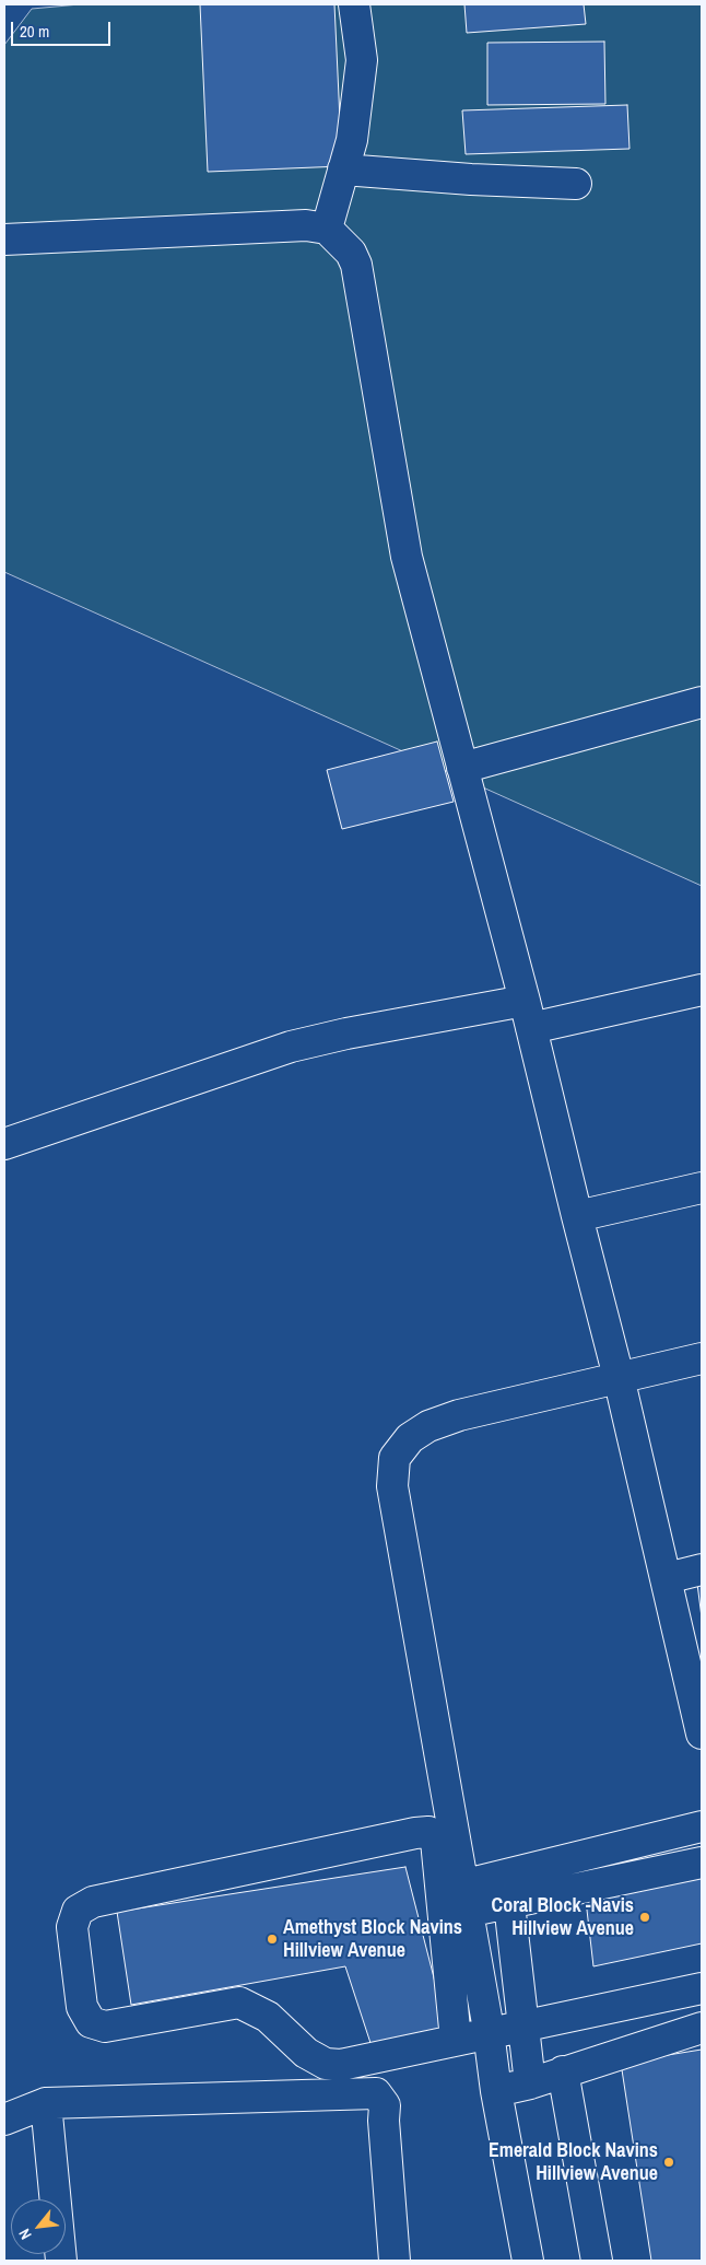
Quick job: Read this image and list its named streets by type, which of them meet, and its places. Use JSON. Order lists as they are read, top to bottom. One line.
{"places":["Coral Block -Navis Hillview Avenue","Amethyst Block Navins Hillview Avenue","Emerald Block Navins Hillview Avenue"],"scale_bar":"20 m","north":"bottom left"}
